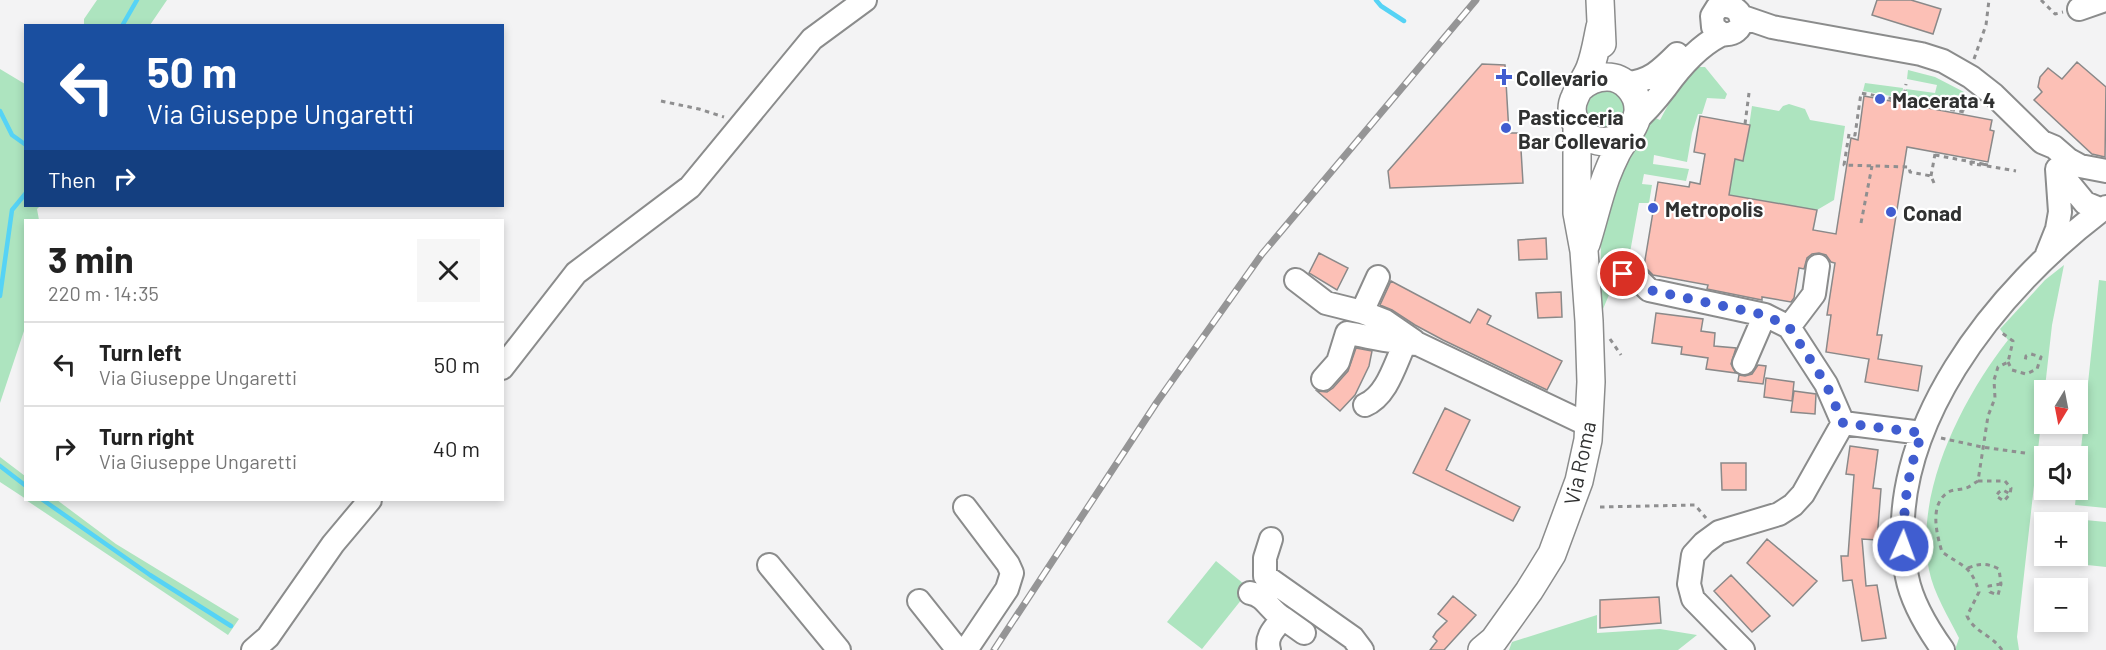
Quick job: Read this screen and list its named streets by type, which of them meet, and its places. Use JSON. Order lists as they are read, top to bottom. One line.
{"streets":{"main road":["Via Roma"]},"places":{"health":["Collevario"],"other":["Macerata 4","Pasticceria Bar Collevario","Metropolis","Conad"]},"north":"bottom","page":{"turn":["50 m","Via Giuseppe Ungaretti"],"then":"Then","heading":["3 min","220 m · 14:35"],"list":[{"name":"Turn left","note":"Via Giuseppe Ungaretti","value":"50 m"},{"name":"Turn right","note":"Via Giuseppe Ungaretti","value":"40 m"}],"map_buttons":["+","−"]}}
